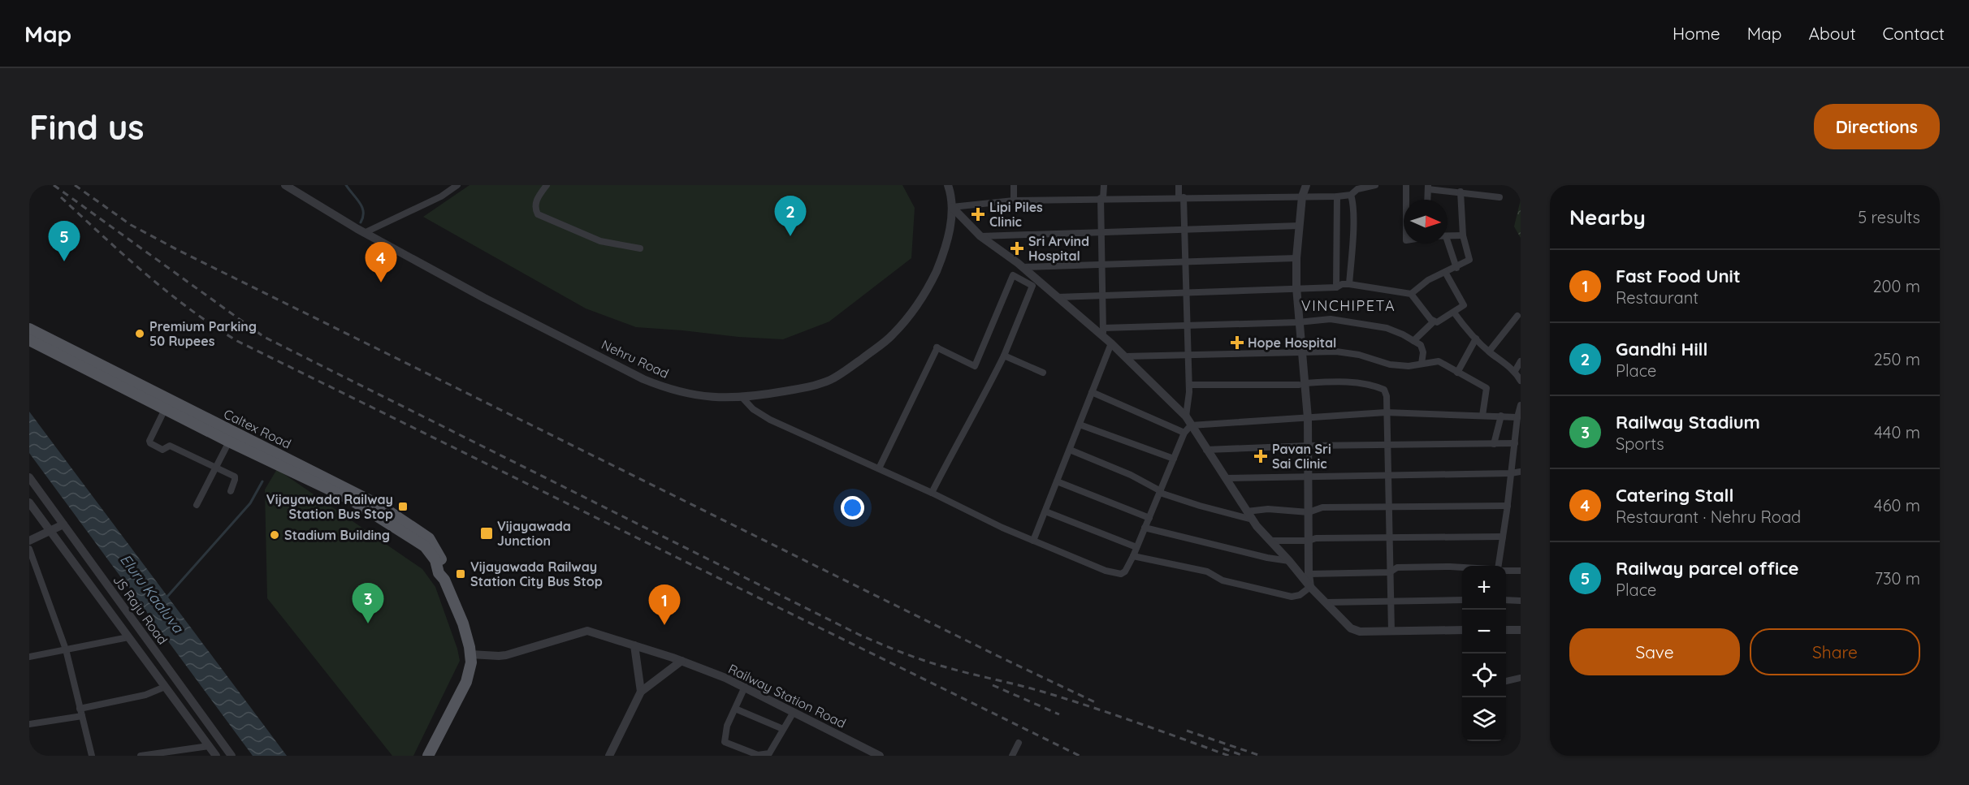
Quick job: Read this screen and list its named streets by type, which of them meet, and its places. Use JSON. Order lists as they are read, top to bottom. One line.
{"streets":{"main road":["Caltex Road"],"street":["Nehru Road","JS Raju Road","Railway Station Road"]},"crossings":[["Caltex Road","Railway Station Road"]],"districts":["VINCHIPETA"],"water":["Eluru Kaaluva"],"places":{"health":["Lipi Piles Clinic","Sri Arvind Hospital","Hope Hospital","Pavan Sri Sai Clinic"],"other":["Premium Parking 50 Rupees","Stadium Building"],"transit":["Vijayawada Railway Station Bus Stop","Vijayawada Junction","Vijayawada Railway Station City Bus Stop"]},"north":"right","page":{"header":"Map","nav":["Home","Map","About","Contact"],"buttons":["Directions",["Save","Share"]],"title":"Find us","heading":["Nearby","5 results"],"pins":["2","5","4","3","1"],"list":[{"mark":"1","name":"Fast Food Unit","note":"Restaurant","value":"200 m"},{"mark":"2","name":"Gandhi Hill","note":"Place","value":"250 m"},{"mark":"3","name":"Railway Stadium","note":"Sports","value":"440 m"},{"mark":"4","name":"Catering Stall","note":"Restaurant · Nehru Road","value":"460 m"},{"mark":"5","name":"Railway parcel office","note":"Place","value":"730 m"}],"map_buttons":["+","−"]}}
